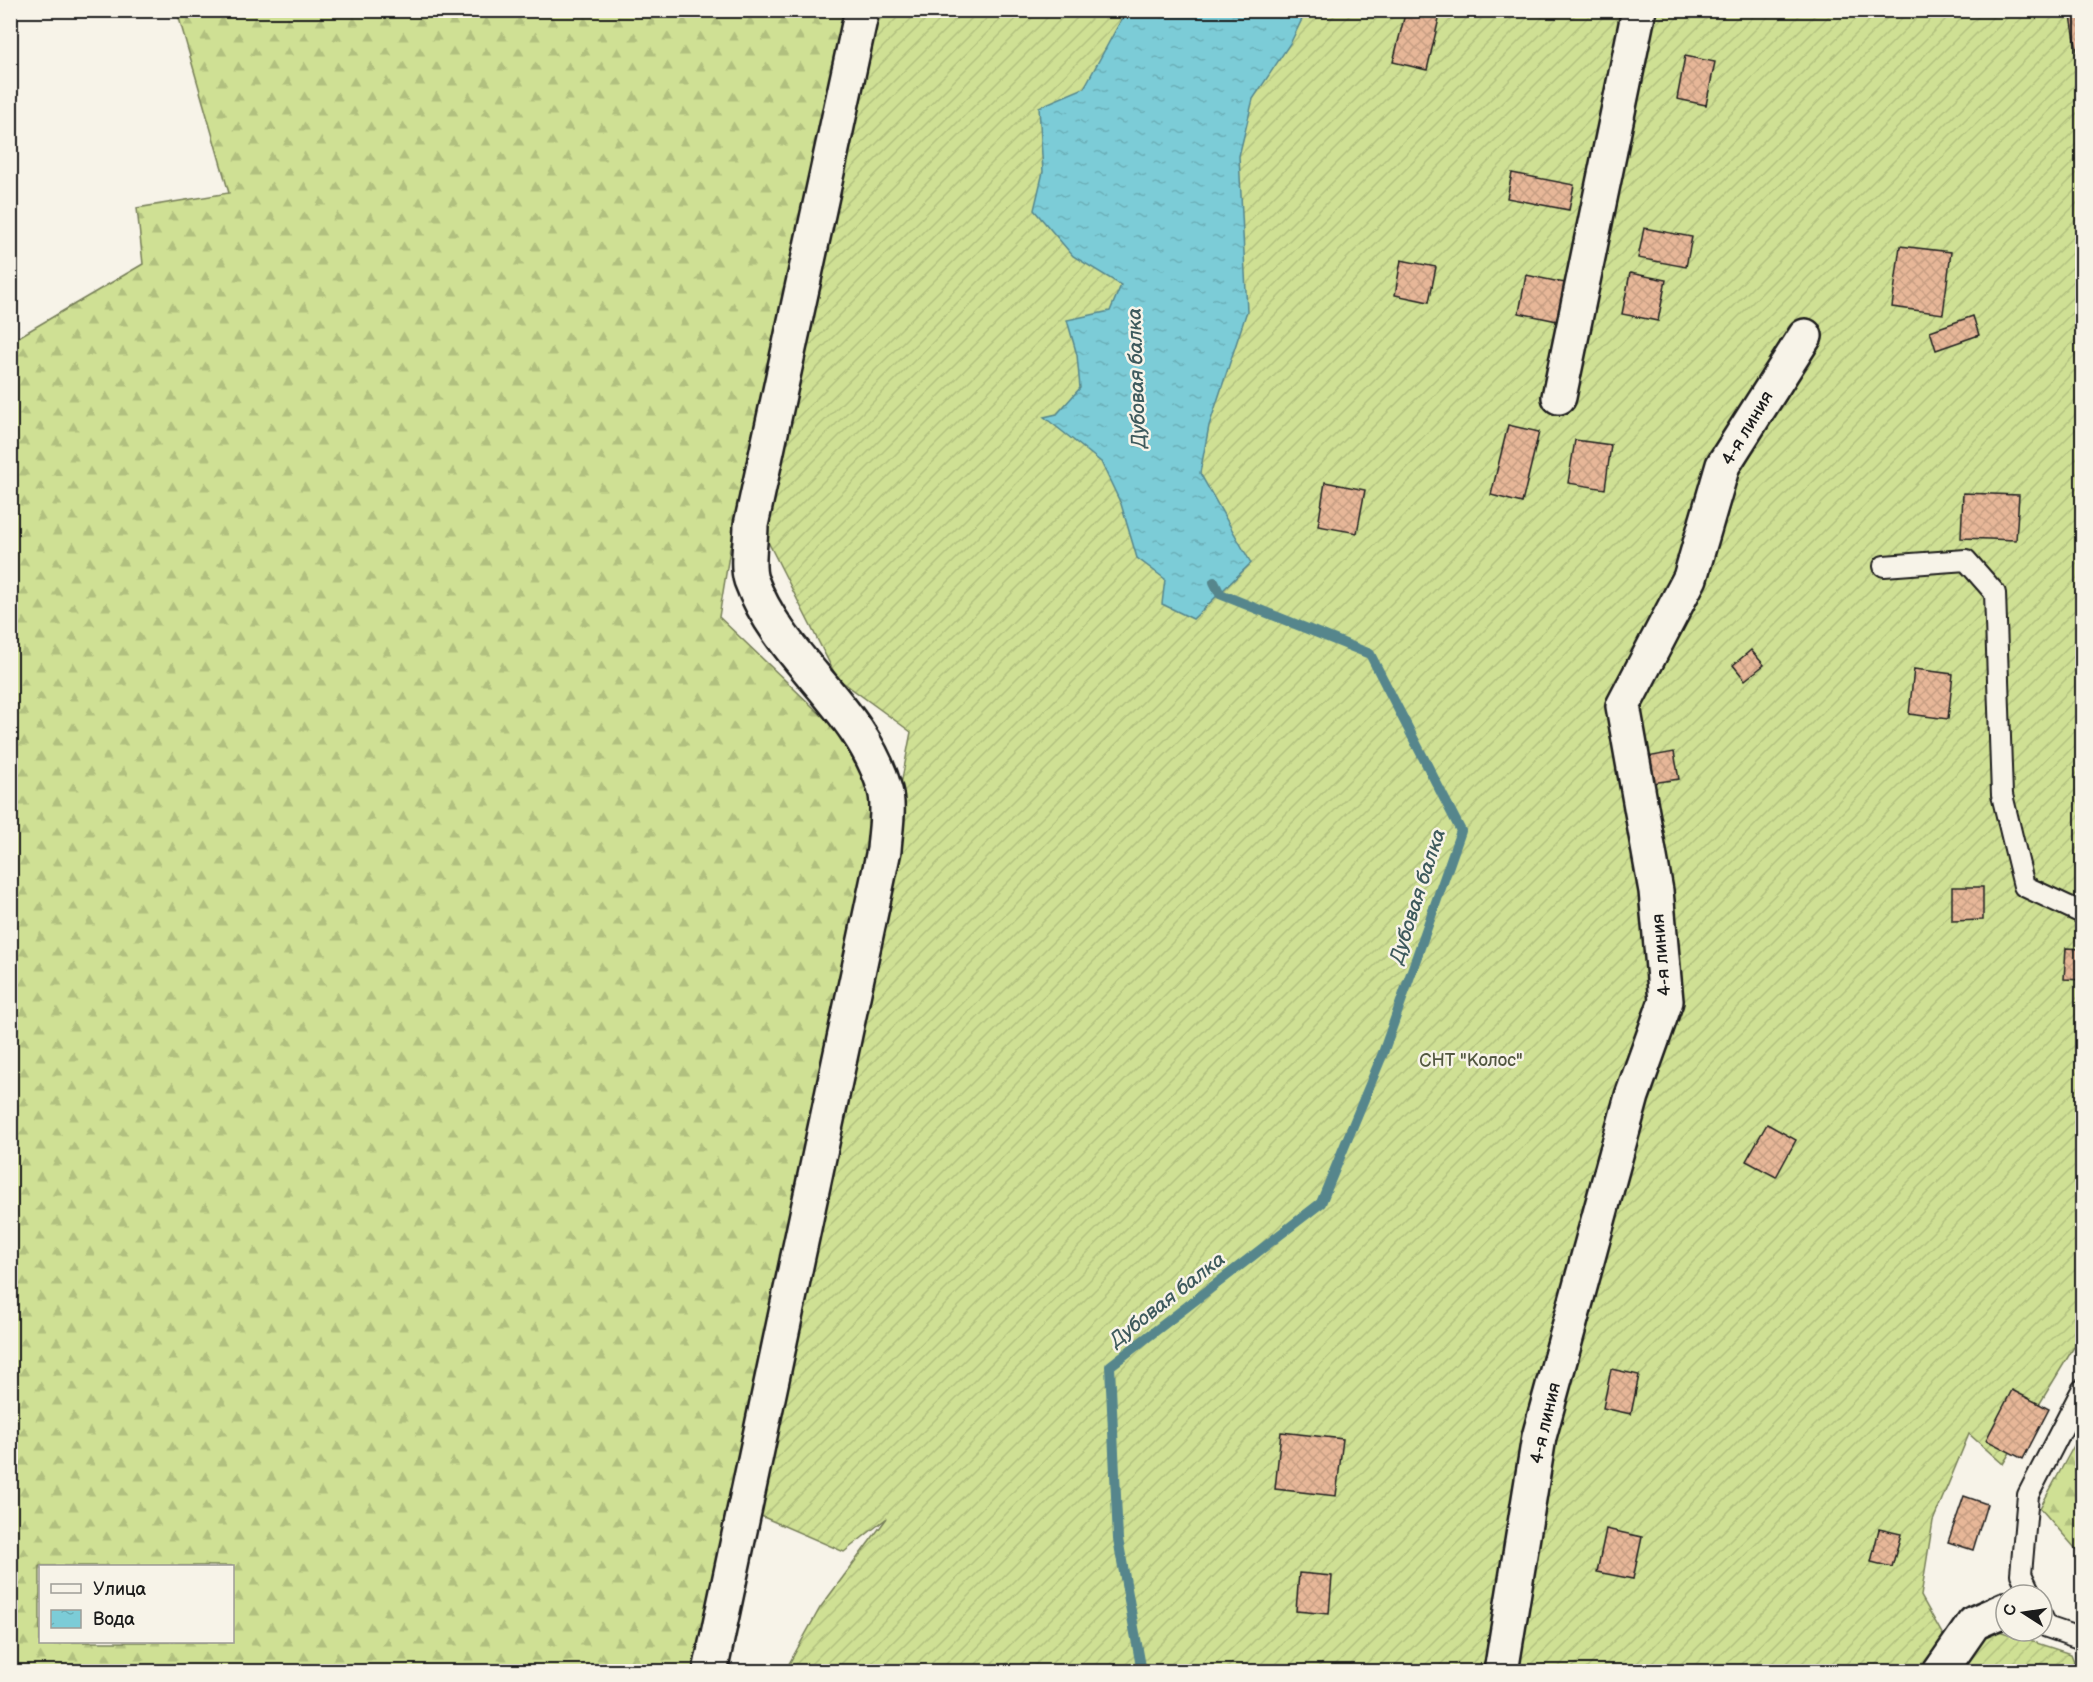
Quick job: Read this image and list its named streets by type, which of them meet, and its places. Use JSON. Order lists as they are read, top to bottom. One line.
{"streets":{"street":["4-я линия"]},"water":["Дубовая балка"],"parks":["СНТ \"Колос\""],"legend":["Улица","Вода"],"north":"left"}
